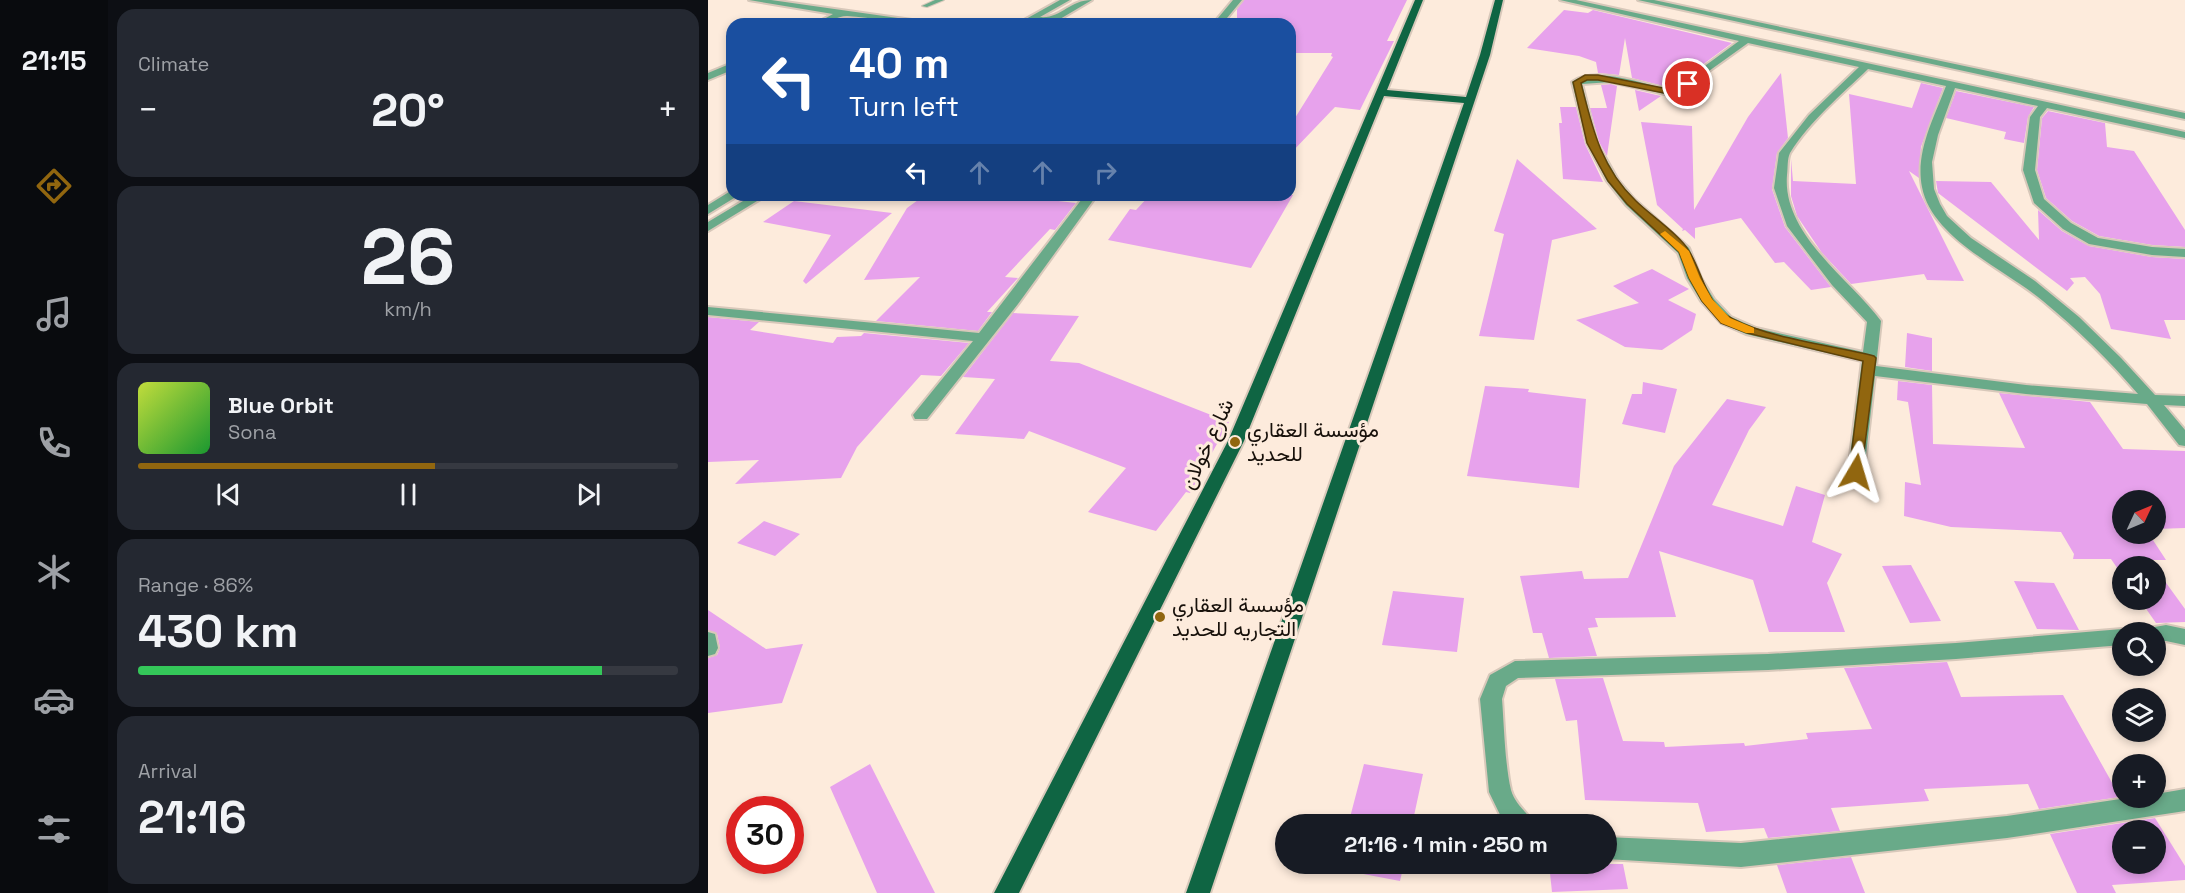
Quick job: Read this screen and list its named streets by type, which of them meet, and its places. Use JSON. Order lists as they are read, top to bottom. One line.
{"streets":{"main road":["شارع خولان"]},"places":["مؤسسة العقاري للحديد","مؤسسة العقاري التجاريه للحديد"],"north":"top right","page":{"tabs":"21:15","tile":["Climate",["26","km/h"],["Range · 86%","430 km"],["Arrival","21:16"]],"turn":["40 m","Turn left"],"heat":["−","20°","+"],"song":["Blue Orbit","Sona"],"map_buttons":["+","−"],"limit":"30","trip":"21:16 · 1 min · 250 m"}}
